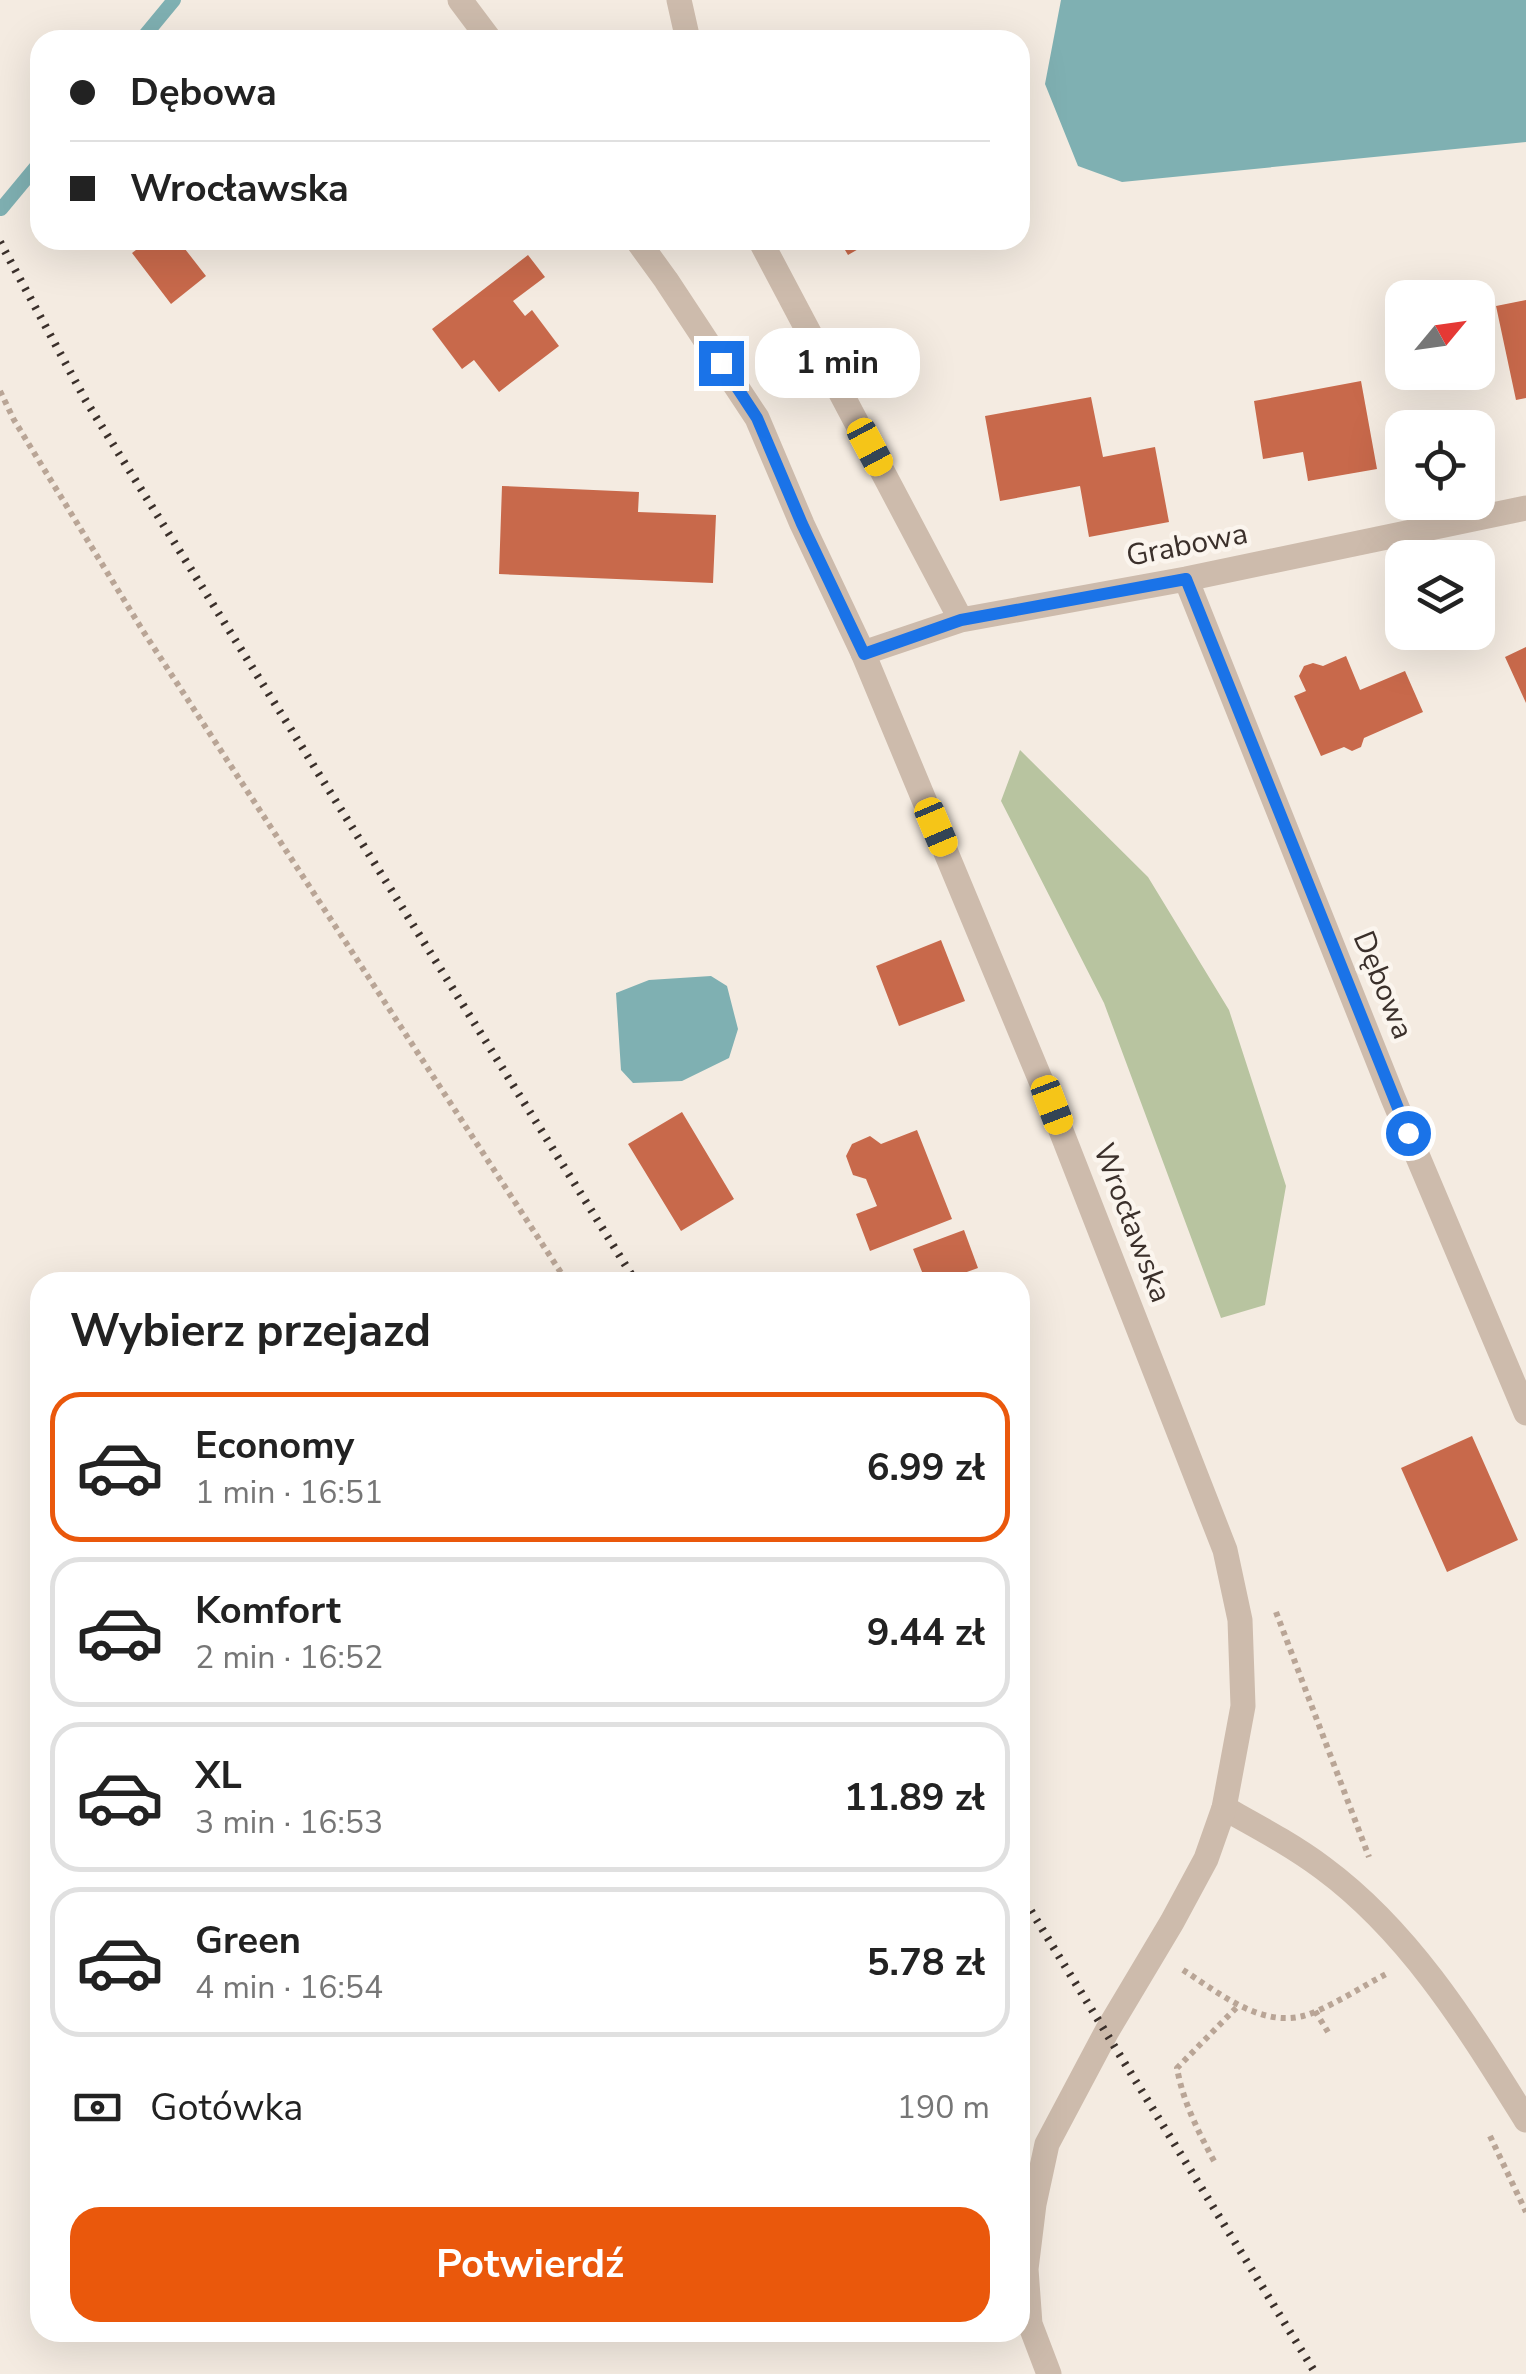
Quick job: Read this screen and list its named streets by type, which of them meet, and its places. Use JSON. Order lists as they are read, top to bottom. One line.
{"streets":{"street":["Grabowa","Dębowa","Wrocławska"]},"crossings":[["Grabowa","Dębowa"],["Grabowa","Wrocławska"]],"north":"top right","page":{"banner":["Dębowa","Wrocławska"],"bubble":"1 min","heading":"Wybierz przejazd","list":[{"name":"Economy","note":"1 min · 16:51","value":"6.99 zł"},{"name":"Komfort","note":"2 min · 16:52","value":"9.44 zł"},{"name":"XL","note":"3 min · 16:53","value":"11.89 zł"},{"name":"Green","note":"4 min · 16:54","value":"5.78 zł"}],"pay":["Gotówka","190 m"],"buttons":"Potwierdź"}}
